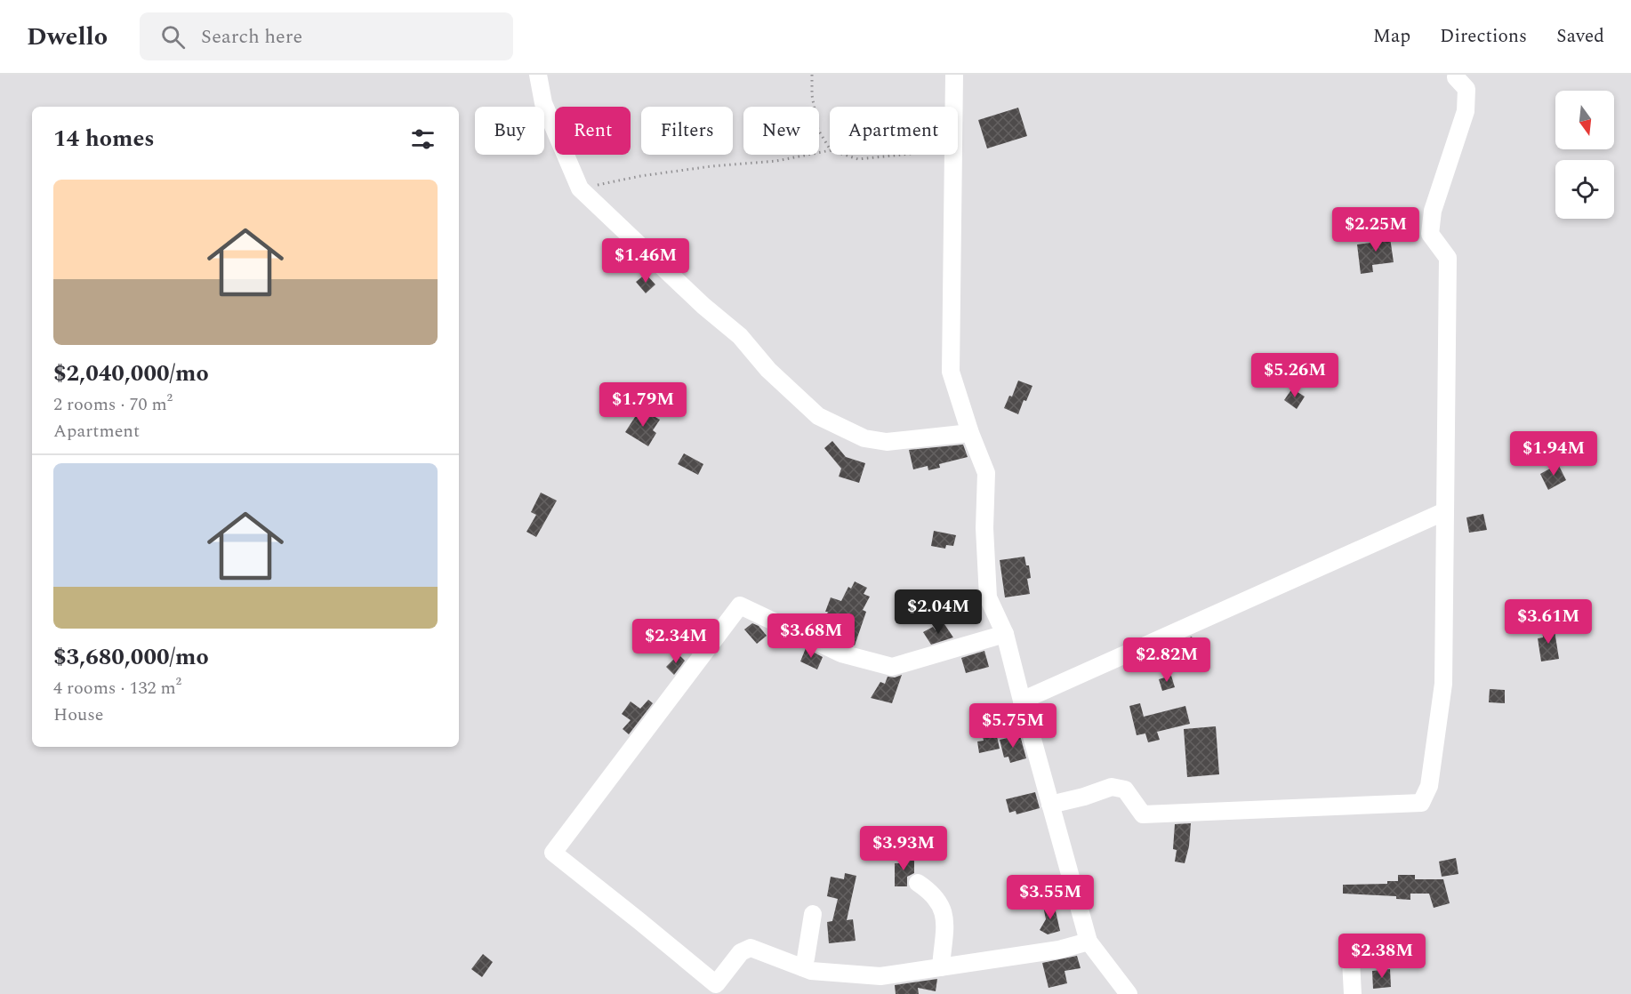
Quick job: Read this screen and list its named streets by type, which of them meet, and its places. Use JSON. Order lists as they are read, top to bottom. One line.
{"north":"bottom","page":{"header":"Dwello","search":"Search here","nav":["Map","Directions","Saved"],"chip":["Buy","Rent","Filters","New","Apartment"],"heading":"14 homes","list":[{"name":"$2,040,000/mo","note":"2 rooms · 70 m² · Apartment"},{"name":"$3,680,000/mo","note":"4 rooms · 132 m² · House"}],"price":["$2.25M","$1.46M","$5.26M","$1.79M","$1.94M","$2.04M","$3.61M","$3.68M","$2.34M","$2.82M","$5.75M","$3.93M","$3.55M","$2.38M"]}}
